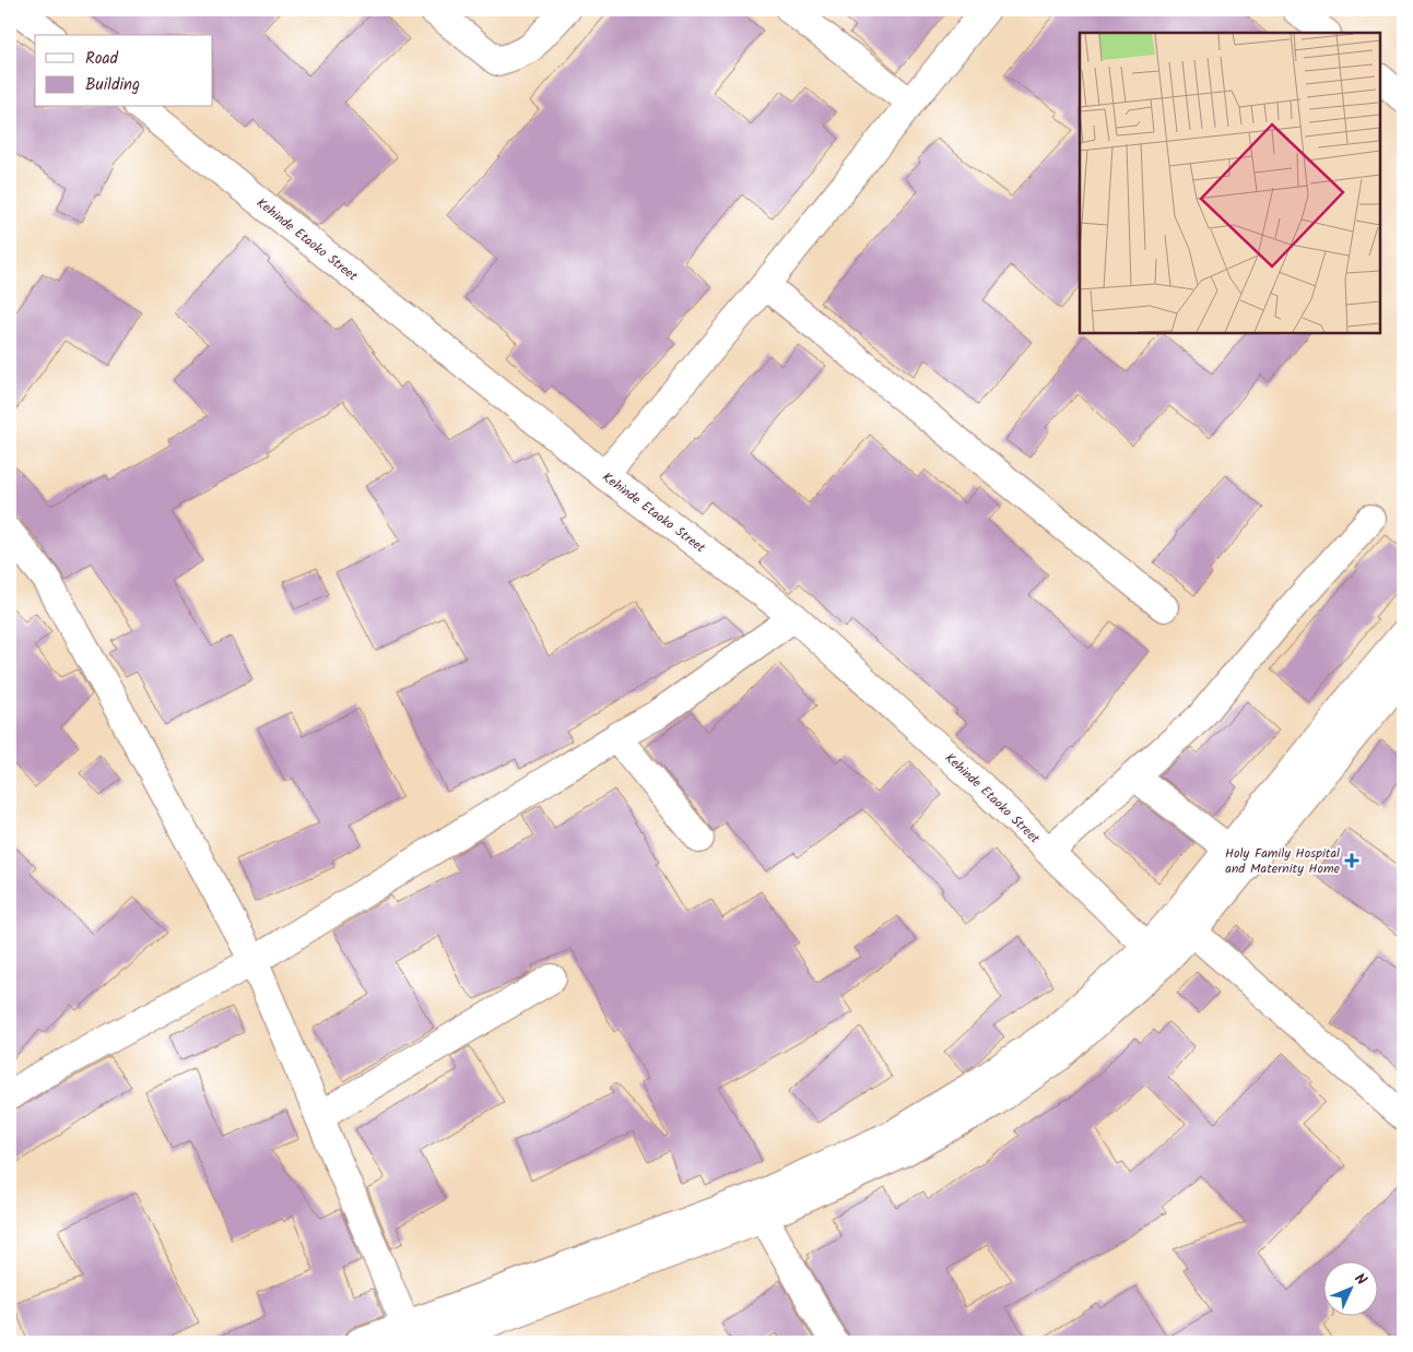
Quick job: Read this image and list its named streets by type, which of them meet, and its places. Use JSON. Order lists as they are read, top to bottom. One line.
{"streets":{"street":["Kehinde Etaoko Street"]},"places":{"health":["Holy Family Hospital and Maternity Home"]},"legend":["Road","Building"],"north":"top right"}
